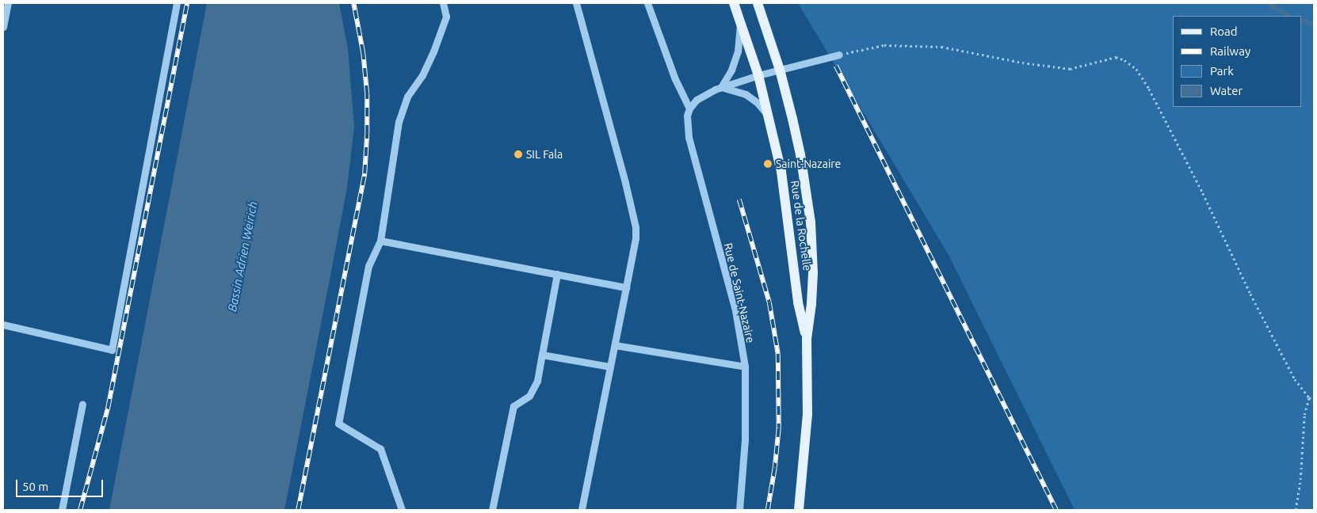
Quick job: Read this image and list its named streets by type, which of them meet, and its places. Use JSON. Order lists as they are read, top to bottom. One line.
{"streets":{"main road":["Rue de la Rochelle"],"street":["Rue de Saint-Nazaire"]},"water":["Bassin Adrien Weirich"],"places":["SIL Fala","Saint-Nazaire"],"legend":["Road","Railway","Park","Water"],"scale_bar":"50 m"}
